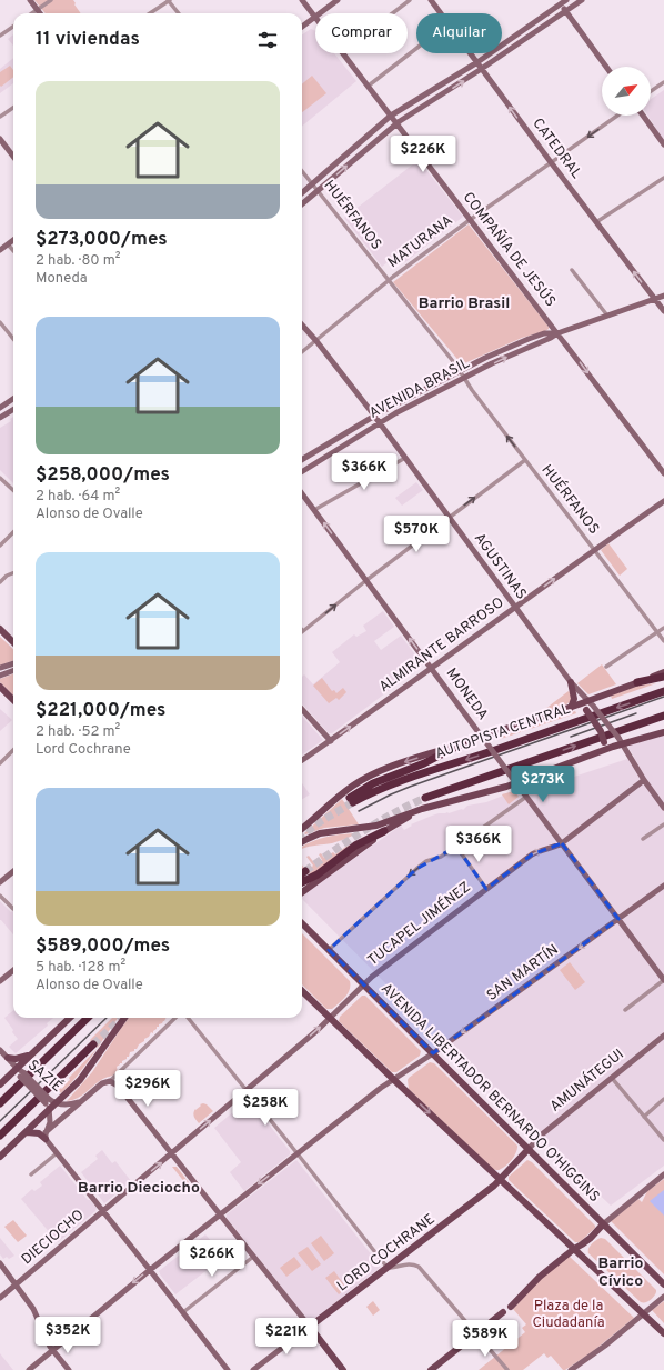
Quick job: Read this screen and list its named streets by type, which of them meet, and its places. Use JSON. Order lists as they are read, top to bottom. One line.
{"streets":{"highway":["AUTOPISTA CENTRAL"],"main road":["AVENIDA LIBERTADOR BERNARDO O'HIGGINS","LORD COCHRANE"],"street":["CATEDRAL","HUÉRFANOS","MATURANA","COMPAÑÍA DE JESÚS","AVENIDA BRASIL","AGUSTINAS","ALMIRANTE BARROSO","MONEDA","TUCAPEL JIMÉNEZ","SAN MARTÍN","SAZIÉ","AMUNÁTEGUI","DIECIOCHO"]},"crossings":[["CATEDRAL","MATURANA"],["CATEDRAL","AVENIDA BRASIL"],["HUÉRFANOS","MATURANA"],["HUÉRFANOS","AVENIDA BRASIL"],["HUÉRFANOS","ALMIRANTE BARROSO"],["MATURANA","COMPAÑÍA DE JESÚS"],["MATURANA","AGUSTINAS"],["COMPAÑÍA DE JESÚS","AVENIDA BRASIL"],["AVENIDA BRASIL","AGUSTINAS"],["AGUSTINAS","ALMIRANTE BARROSO"],["AGUSTINAS","TUCAPEL JIMÉNEZ"],["ALMIRANTE BARROSO","MONEDA"],["MONEDA","TUCAPEL JIMÉNEZ"],["MONEDA","SAN MARTÍN"],["TUCAPEL JIMÉNEZ","AVENIDA LIBERTADOR BERNARDO O'HIGGINS"],["TUCAPEL JIMÉNEZ","DIECIOCHO"],["SAN MARTÍN","AVENIDA LIBERTADOR BERNARDO O'HIGGINS"],["AMUNÁTEGUI","AVENIDA LIBERTADOR BERNARDO O'HIGGINS"],["AMUNÁTEGUI","LORD COCHRANE"],["AVENIDA LIBERTADOR BERNARDO O'HIGGINS","DIECIOCHO"],["AVENIDA LIBERTADOR BERNARDO O'HIGGINS","LORD COCHRANE"]],"one_way":["CATEDRAL","ALMIRANTE BARROSO","SAN MARTÍN","DIECIOCHO"],"districts":["Barrio Brasil","Barrio Dieciocho","Barrio Cívico"],"parks":["Plaza de la Ciudadanía"],"north":"top right","page":{"chip":["Comprar","Alquilar"],"heading":"11 viviendas","list":[{"name":"$273,000/mes","note":"2 hab. · 80 m² · Moneda"},{"name":"$258,000/mes","note":"2 hab. · 64 m² · Alonso de Ovalle"},{"name":"$221,000/mes","note":"2 hab. · 52 m² · Lord Cochrane"},{"name":"$589,000/mes","note":"5 hab. · 128 m² · Alonso de Ovalle"}],"price":["$226K","$366K","$570K","$273K","$366K","$296K","$258K","$266K","$352K","$221K","$589K"]}}
